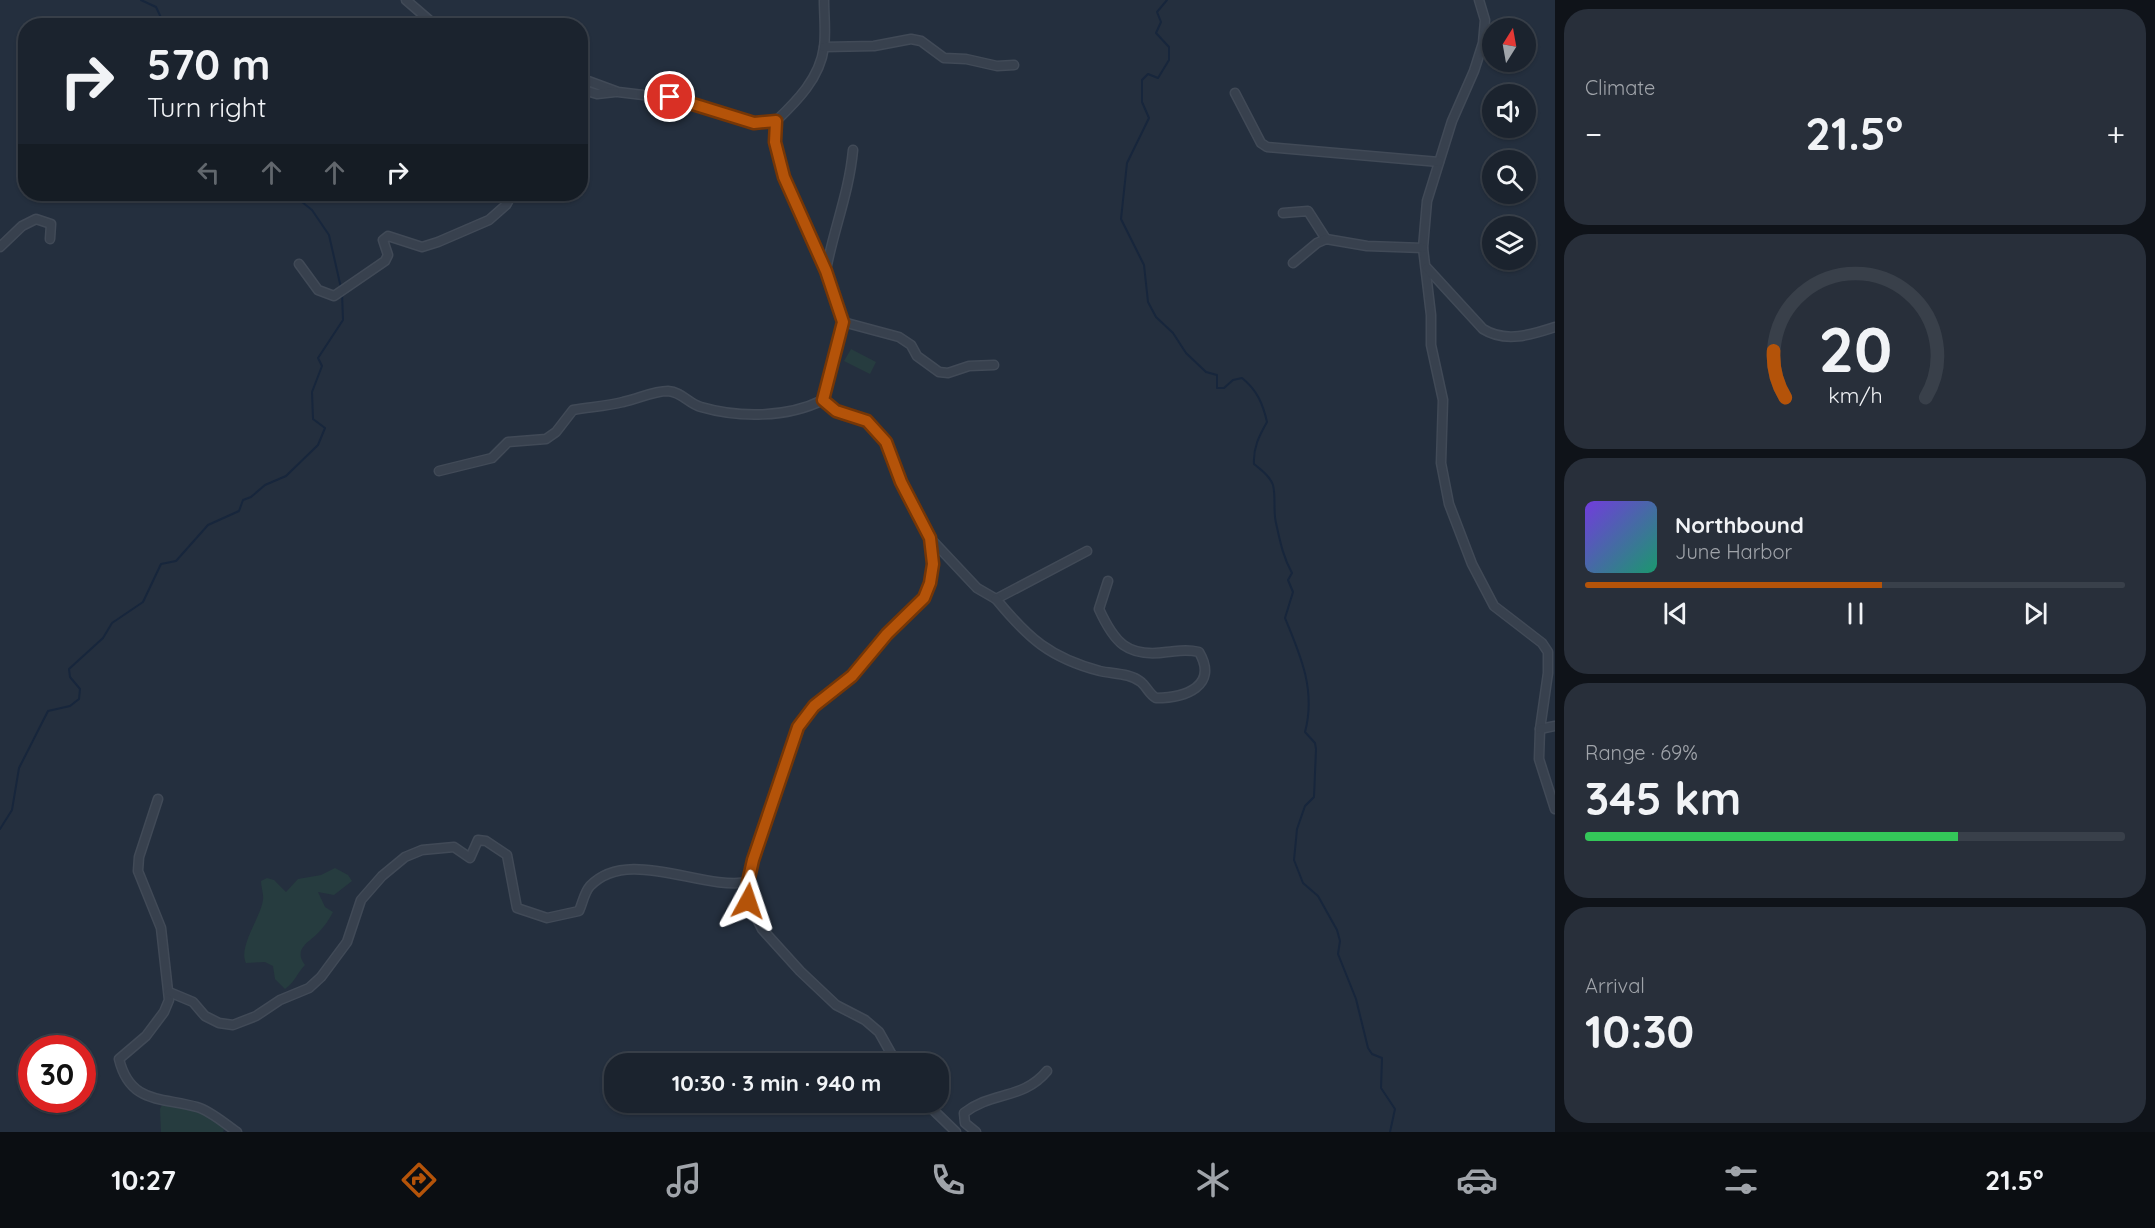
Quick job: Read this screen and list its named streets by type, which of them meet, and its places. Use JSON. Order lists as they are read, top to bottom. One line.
{"north":"top","page":{"tile":["Climate",["Range · 69%","345 km"],["Arrival","10:30"]],"turn":["570 m","Turn right"],"heat":["−","21.5°","+"],"song":["Northbound","June Harbor"],"limit":"30","trip":"10:30 · 3 min · 940 m","tabs":["10:27","21.5°"],"gauge":["20","km/h"]}}
